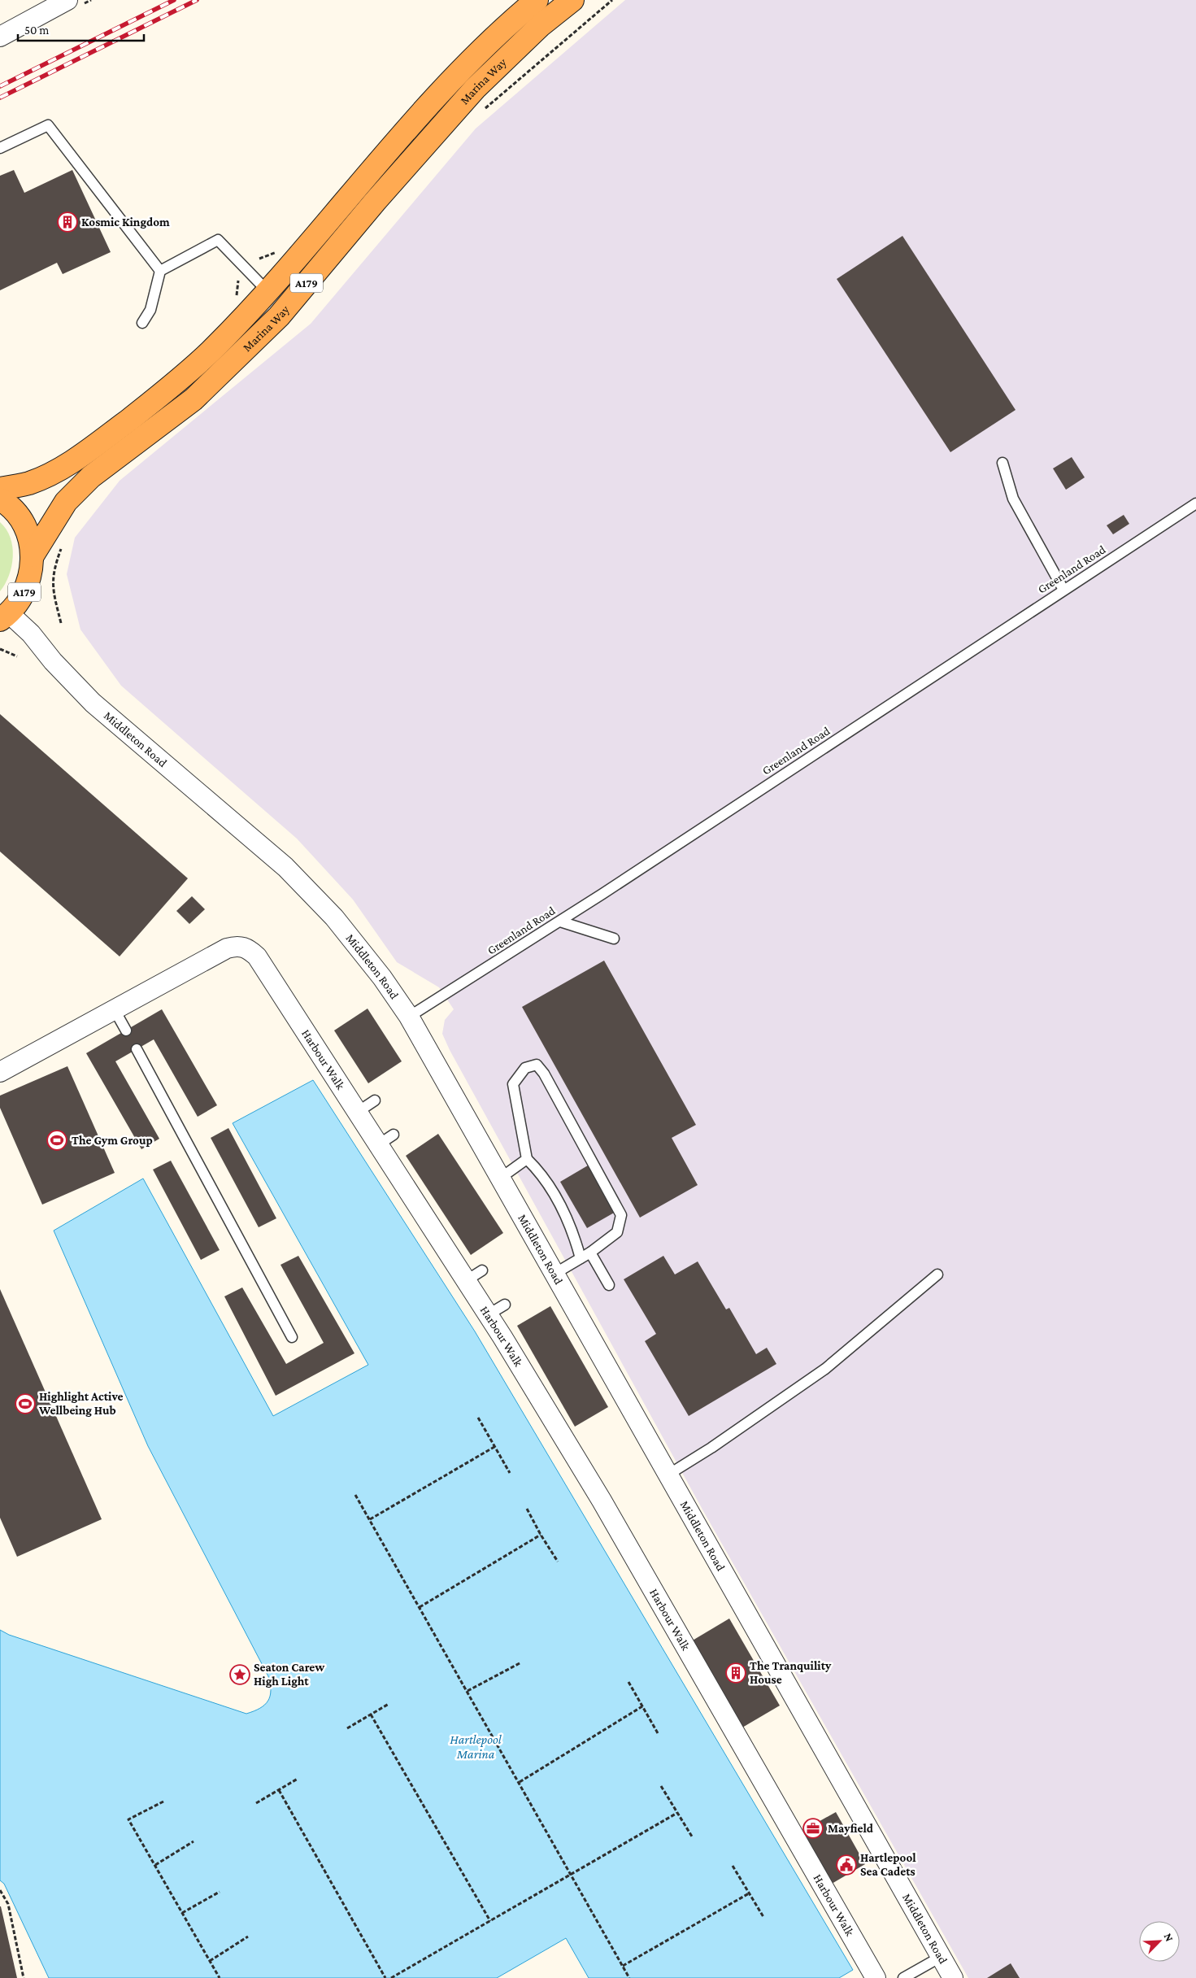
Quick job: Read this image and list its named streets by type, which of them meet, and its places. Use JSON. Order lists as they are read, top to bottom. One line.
{"streets":{"highway":["Marina Way","A179"],"street":["Middleton Road","Harbour Walk"],"lane":["Greenland Road"]},"crossings":[["Marina Way","A179"],["A179","Middleton Road"],["Greenland Road","Middleton Road"]],"water":["Hartlepool Marina"],"places":{"building":["Kosmic Kingdom","The Tranquility House"],"sports":["The Gym Group","Highlight Active Wellbeing Hub"],"place":["Seaton Carew High Light"],"office":["Mayfield"],"public building":["Hartlepool Sea Cadets"]},"scale_bar":"50 m","north":"top right"}
